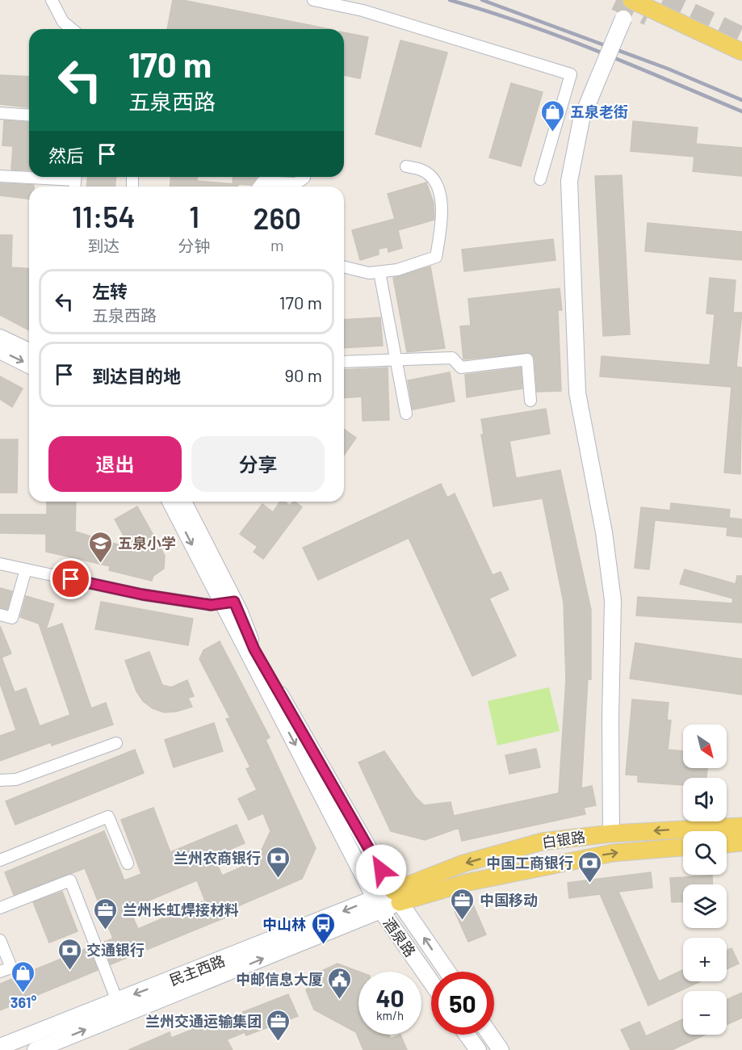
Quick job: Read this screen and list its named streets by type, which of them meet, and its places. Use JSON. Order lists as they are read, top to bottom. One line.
{"streets":{"main road":["白银路","酒泉路","民主西路"]},"crossings":[["白银路","酒泉路"],["白银路","民主西路"],["酒泉路","民主西路"]],"places":{"shop":["五泉老街","361°"],"school or university":["五泉小学"],"bank":["兰州农商银行","中国工商银行","交通银行"],"office":["中国移动","兰州长虹焊接材料","兰州交通运输集团"],"bus stop":["中山林"],"public building":["中邮信息大厦"]},"north":"bottom right","page":{"turn":["170 m","五泉西路"],"then":"然后","eta":["11:54","到达","1","分钟","260","m"],"list":[{"name":"左转","note":"五泉西路","value":"170 m"},{"name":"到达目的地","value":"90 m"}],"buttons":["退出","分享"],"map_buttons":["+","−"],"speed":"40 km/h","limit":"50"}}
